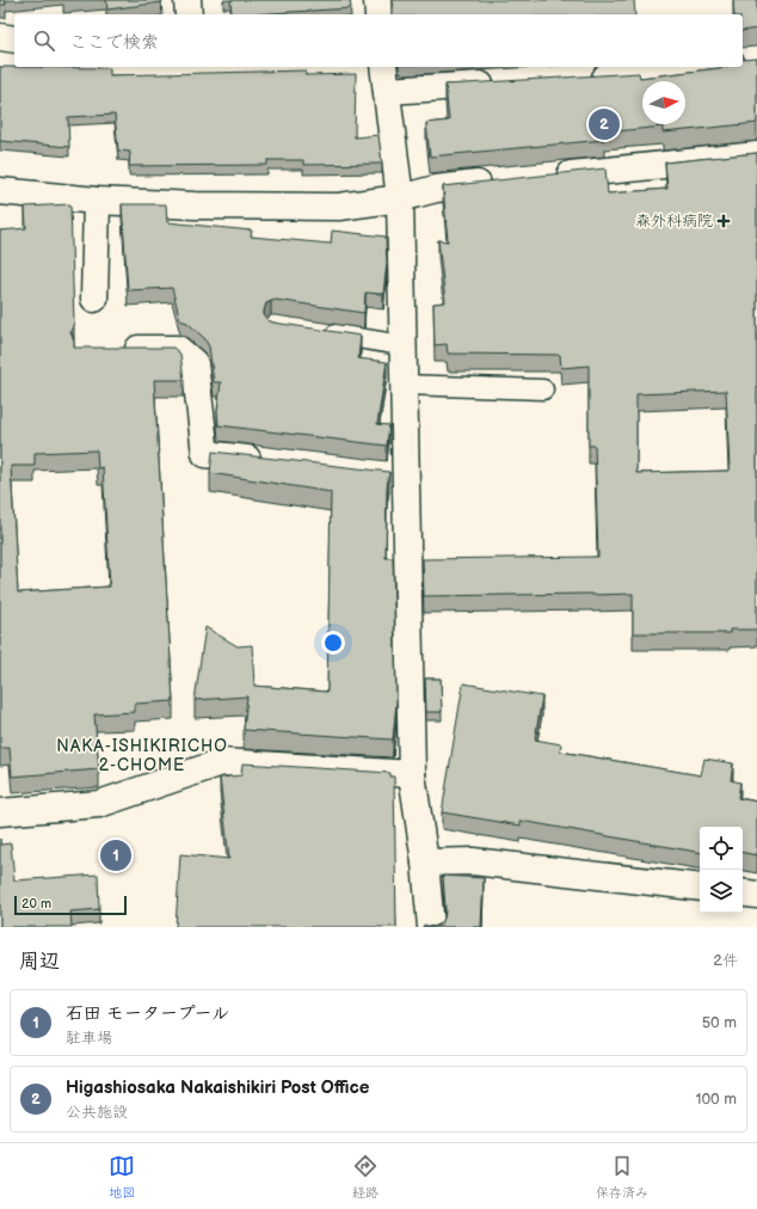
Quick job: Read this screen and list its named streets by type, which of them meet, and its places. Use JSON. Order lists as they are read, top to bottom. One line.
{"districts":["NAKA-ISHIKIRICHO 2-CHOME"],"places":{"health":["森外科病院"]},"scale_bar":"20 m","north":"right","page":{"search":"ここで検索","pins":["2","1"],"scale":"20 m","heading":["周辺","2件"],"list":[{"mark":"1","name":"石田 モータープール","note":"駐車場","value":"50 m"},{"mark":"2","name":"Higashiosaka Nakaishikiri Post Office","note":"公共施設","value":"100 m"}],"nav":["地図","経路","保存済み"]}}
